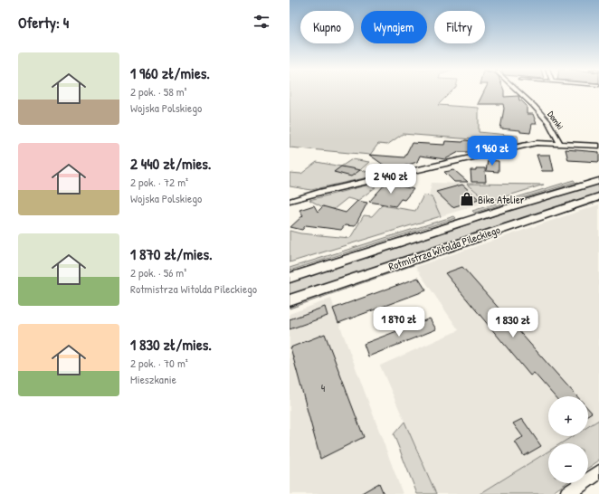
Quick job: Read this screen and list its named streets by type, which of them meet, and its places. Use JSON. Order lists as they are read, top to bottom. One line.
{"streets":{"main road":["Rotmistrza Witolda Pileckiego"],"street":["Domki"]},"places":{"shop":["Bike Atelier"]},"house_numbers":["4"],"page":{"heading":"Oferty: 4","chip":["Kupno","Wynajem","Filtry"],"list":[{"name":"1 960 zł/mies.","note":"2 pok. · 58 m² · Wojska Polskiego"},{"name":"2 440 zł/mies.","note":"2 pok. · 72 m² · Wojska Polskiego"},{"name":"1 870 zł/mies.","note":"2 pok. · 56 m² · Rotmistrza Witolda Pileckiego"},{"name":"1 830 zł/mies.","note":"2 pok. · 70 m² · Mieszkanie"}],"price":["1 960 zł","2 440 zł","1 870 zł","1 830 zł"],"map_buttons":["+","−"]}}
